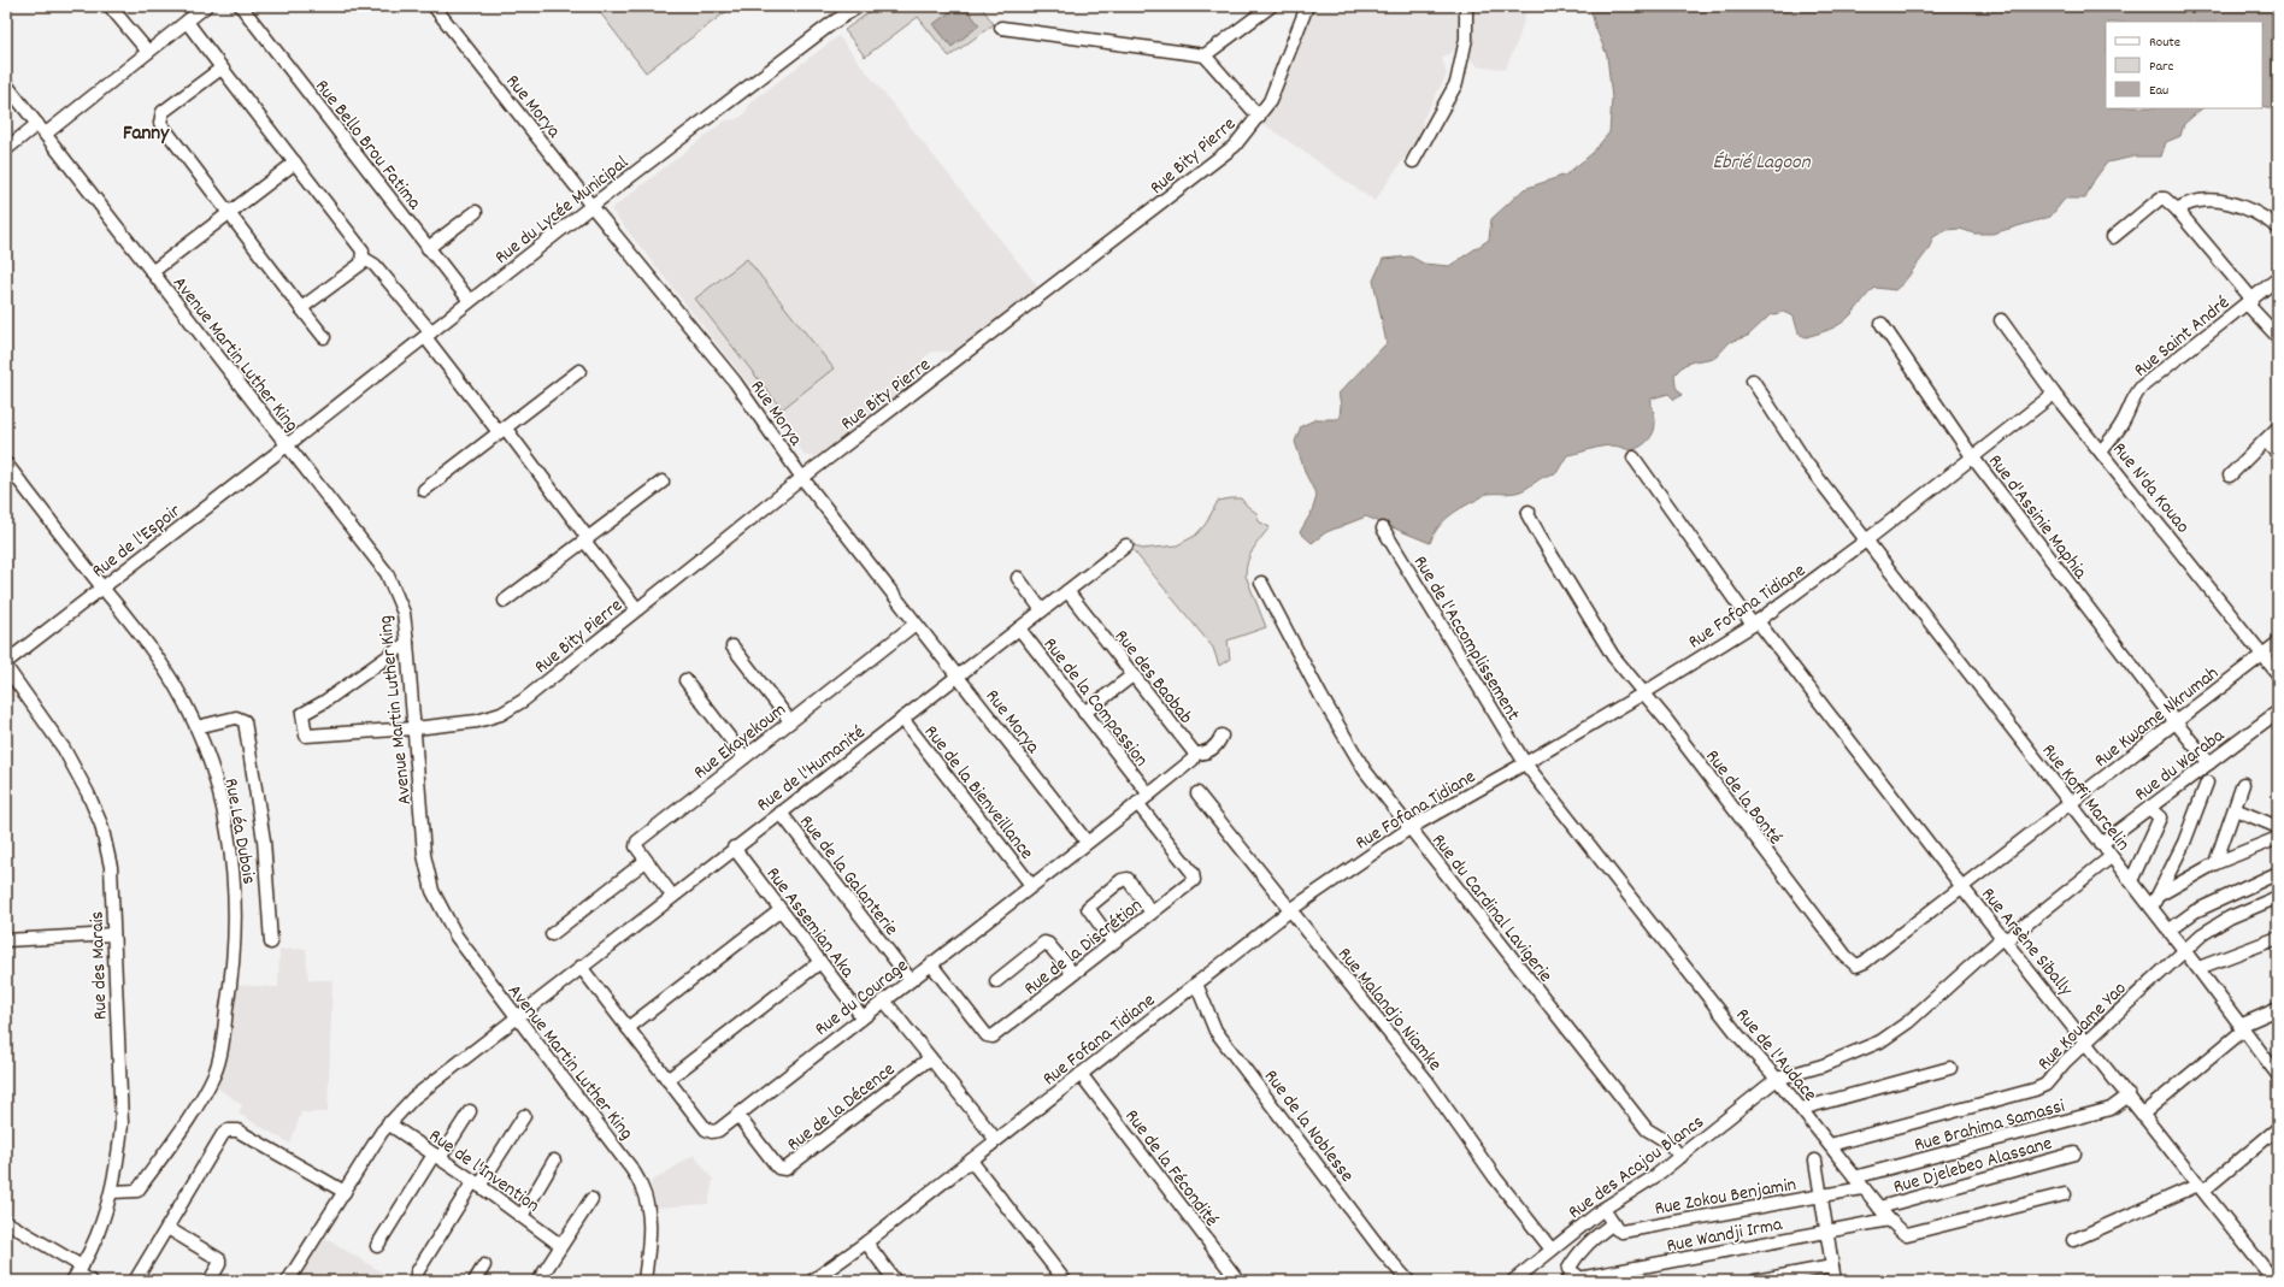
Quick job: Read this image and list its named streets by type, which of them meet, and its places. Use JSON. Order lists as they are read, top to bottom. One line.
{"streets":{"street":["Rue Morya","Rue Bello Brou Fatima","Rue Bity Pierre","Rue du Lycée Municipal","Rue Saint André","Avenue Martin Luther King","Rue N'da Kouao","Rue d'Assinie Maphia","Rue de l'Espoir","Rue Fofana Tidiane","Rue de l'Accomplissement","Rue des Baobab","Rue de la Compassion","Rue Kwame Nkrumah","Rue Ekayekoum","Rue du Waraba","Rue de l'Humanité","Rue de la Bienveillance","Rue de la Bonté","Rue Koffi Marcelin","Rue Léa Dubois","Rue de la Galanterie","Rue du Cardinal Lavigerie","Rue Assemian Aka","Rue Arsène Sibally","Rue de la Discrétion","Rue des Marais","Rue du Courage","Rue Malandjo Niamke","Rue Kouame Yao","Rue de l'Audace","Rue de la Décence","Rue Brahima Samassi","Rue de la Noblesse","Rue Djelebeo Alassane","Rue des Acajou Blancs","Rue de la Fécondité","Rue de l'Invention","Rue Zokou Benjamin","Rue Wandji Irma"]},"crossings":[["Rue Morya","Rue Bity Pierre"],["Rue Morya","Rue du Lycée Municipal"],["Rue Morya","Rue Ekayekoum"],["Rue Morya","Rue de l'Humanité"],["Rue Morya","Rue du Courage"],["Rue Bello Brou Fatima","Rue du Lycée Municipal"],["Rue Bity Pierre","Avenue Martin Luther King"],["Rue du Lycée Municipal","Avenue Martin Luther King"],["Rue du Lycée Municipal","Rue de l'Espoir"],["Rue Saint André","Rue N'da Kouao"],["Avenue Martin Luther King","Rue de l'Espoir"],["Avenue Martin Luther King","Rue de l'Humanité"],["Rue N'da Kouao","Rue Fofana Tidiane"],["Rue N'da Kouao","Rue Kwame Nkrumah"],["Rue d'Assinie Maphia","Rue Fofana Tidiane"],["Rue d'Assinie Maphia","Rue Kwame Nkrumah"],["Rue d'Assinie Maphia","Rue du Waraba"],["Rue de l'Espoir","Rue Léa Dubois"],["Rue Fofana Tidiane","Rue de l'Accomplissement"],["Rue Fofana Tidiane","Rue de la Bonté"],["Rue Fofana Tidiane","Rue Koffi Marcelin"],["Rue Fofana Tidiane","Rue du Cardinal Lavigerie"],["Rue Fofana Tidiane","Rue Arsène Sibally"],["Rue Fofana Tidiane","Rue Malandjo Niamke"],["Rue Fofana Tidiane","Rue de l'Audace"],["Rue Fofana Tidiane","Rue de la Noblesse"],["Rue Fofana Tidiane","Rue de la Fécondité"],["Rue de l'Accomplissement","Rue de l'Audace"],["Rue des Baobab","Rue de l'Humanité"],["Rue des Baobab","Rue du Courage"],["Rue de la Compassion","Rue de l'Humanité"],["Rue de la Compassion","Rue du Courage"],["Rue Kwame Nkrumah","Rue de la Bonté"],["Rue Kwame Nkrumah","Rue Koffi Marcelin"],["Rue Kwame Nkrumah","Rue Arsène Sibally"],["Rue Ekayekoum","Rue de l'Humanité"],["Rue du Waraba","Rue Koffi Marcelin"],["Rue de l'Humanité","Rue de la Bienveillance"],["Rue de l'Humanité","Rue de la Galanterie"],["Rue de l'Humanité","Rue Assemian Aka"],["Rue de l'Humanité","Rue du Courage"],["Rue de l'Humanité","Rue de l'Invention"],["Rue de la Bienveillance","Rue du Courage"],["Rue de la Bonté","Rue Arsène Sibally"],["Rue Koffi Marcelin","Rue Kouame Yao"],["Rue Léa Dubois","Rue des Marais"],["Rue de la Galanterie","Rue du Courage"],["Rue du Cardinal Lavigerie","Rue des Acajou Blancs"],["Rue Assemian Aka","Rue du Courage"],["Rue Arsène Sibally","Rue Kouame Yao"],["Rue Arsène Sibally","Rue Brahima Samassi"],["Rue de la Discrétion","Rue du Courage"],["Rue du Courage","Rue de la Décence"],["Rue Malandjo Niamke","Rue des Acajou Blancs"],["Rue Kouame Yao","Rue de l'Audace"],["Rue de l'Audace","Rue Brahima Samassi"],["Rue de l'Audace","Rue Djelebeo Alassane"],["Rue de l'Audace","Rue des Acajou Blancs"],["Rue de l'Audace","Rue Zokou Benjamin"],["Rue de l'Audace","Rue Wandji Irma"]],"districts":["Fanny"],"water":["Ébrié Lagoon"],"legend":["Route","Parc","Eau"]}
